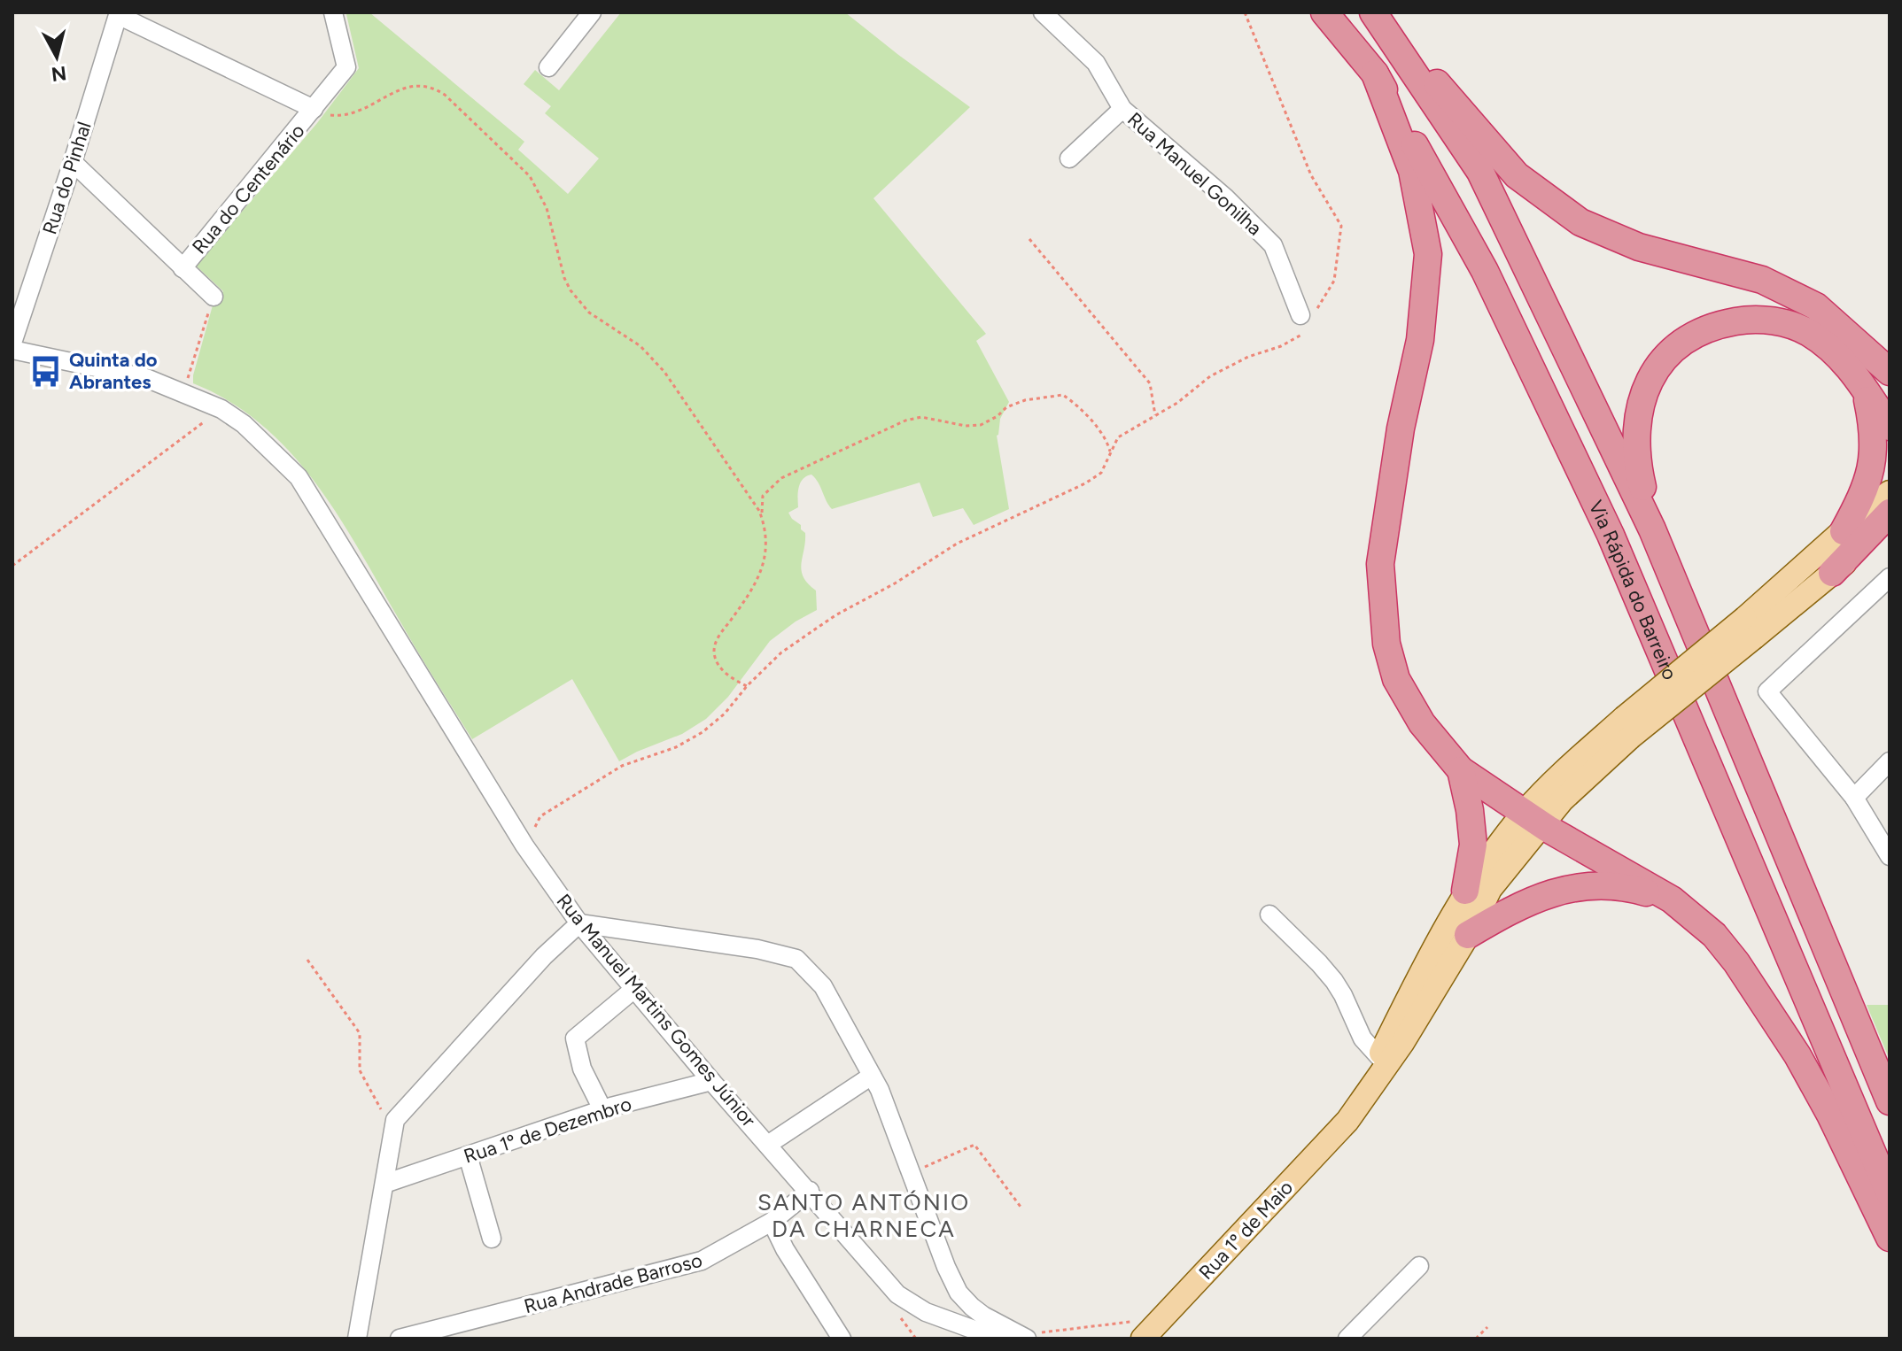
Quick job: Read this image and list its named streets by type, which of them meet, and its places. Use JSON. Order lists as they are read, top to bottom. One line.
{"streets":{"highway":["Via Rápida do Barreiro"],"main road":["Rua 1º de Maio"],"street":["Rua Manuel Gonilha","Rua do Pinhal","Rua do Centenário","Rua Manuel Martins Gomes Júnior","Rua 1º de Dezembro","Rua Andrade Barroso"]},"crossings":[["Rua Manuel Martins Gomes Júnior","Rua 1º de Dezembro"],["Rua Manuel Martins Gomes Júnior","Rua Andrade Barroso"]],"districts":["SANTO ANTÓNIO DA CHARNECA"],"places":{"bus stop":["Quinta do Abrantes"]},"north":"bottom"}
